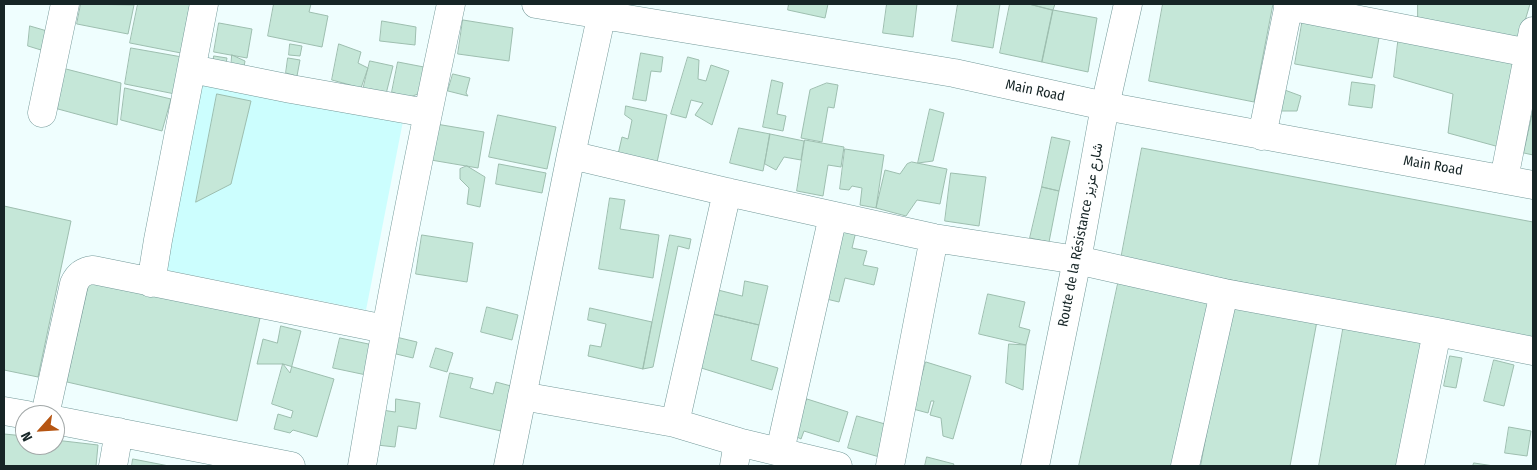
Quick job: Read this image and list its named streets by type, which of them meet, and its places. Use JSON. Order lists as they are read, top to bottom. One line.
{"streets":{"street":["Main Road","Route de la Résistance شارع عزيز"]},"crossings":[["Main Road","Route de la Résistance شارع عزيز"]],"north":"bottom left"}
